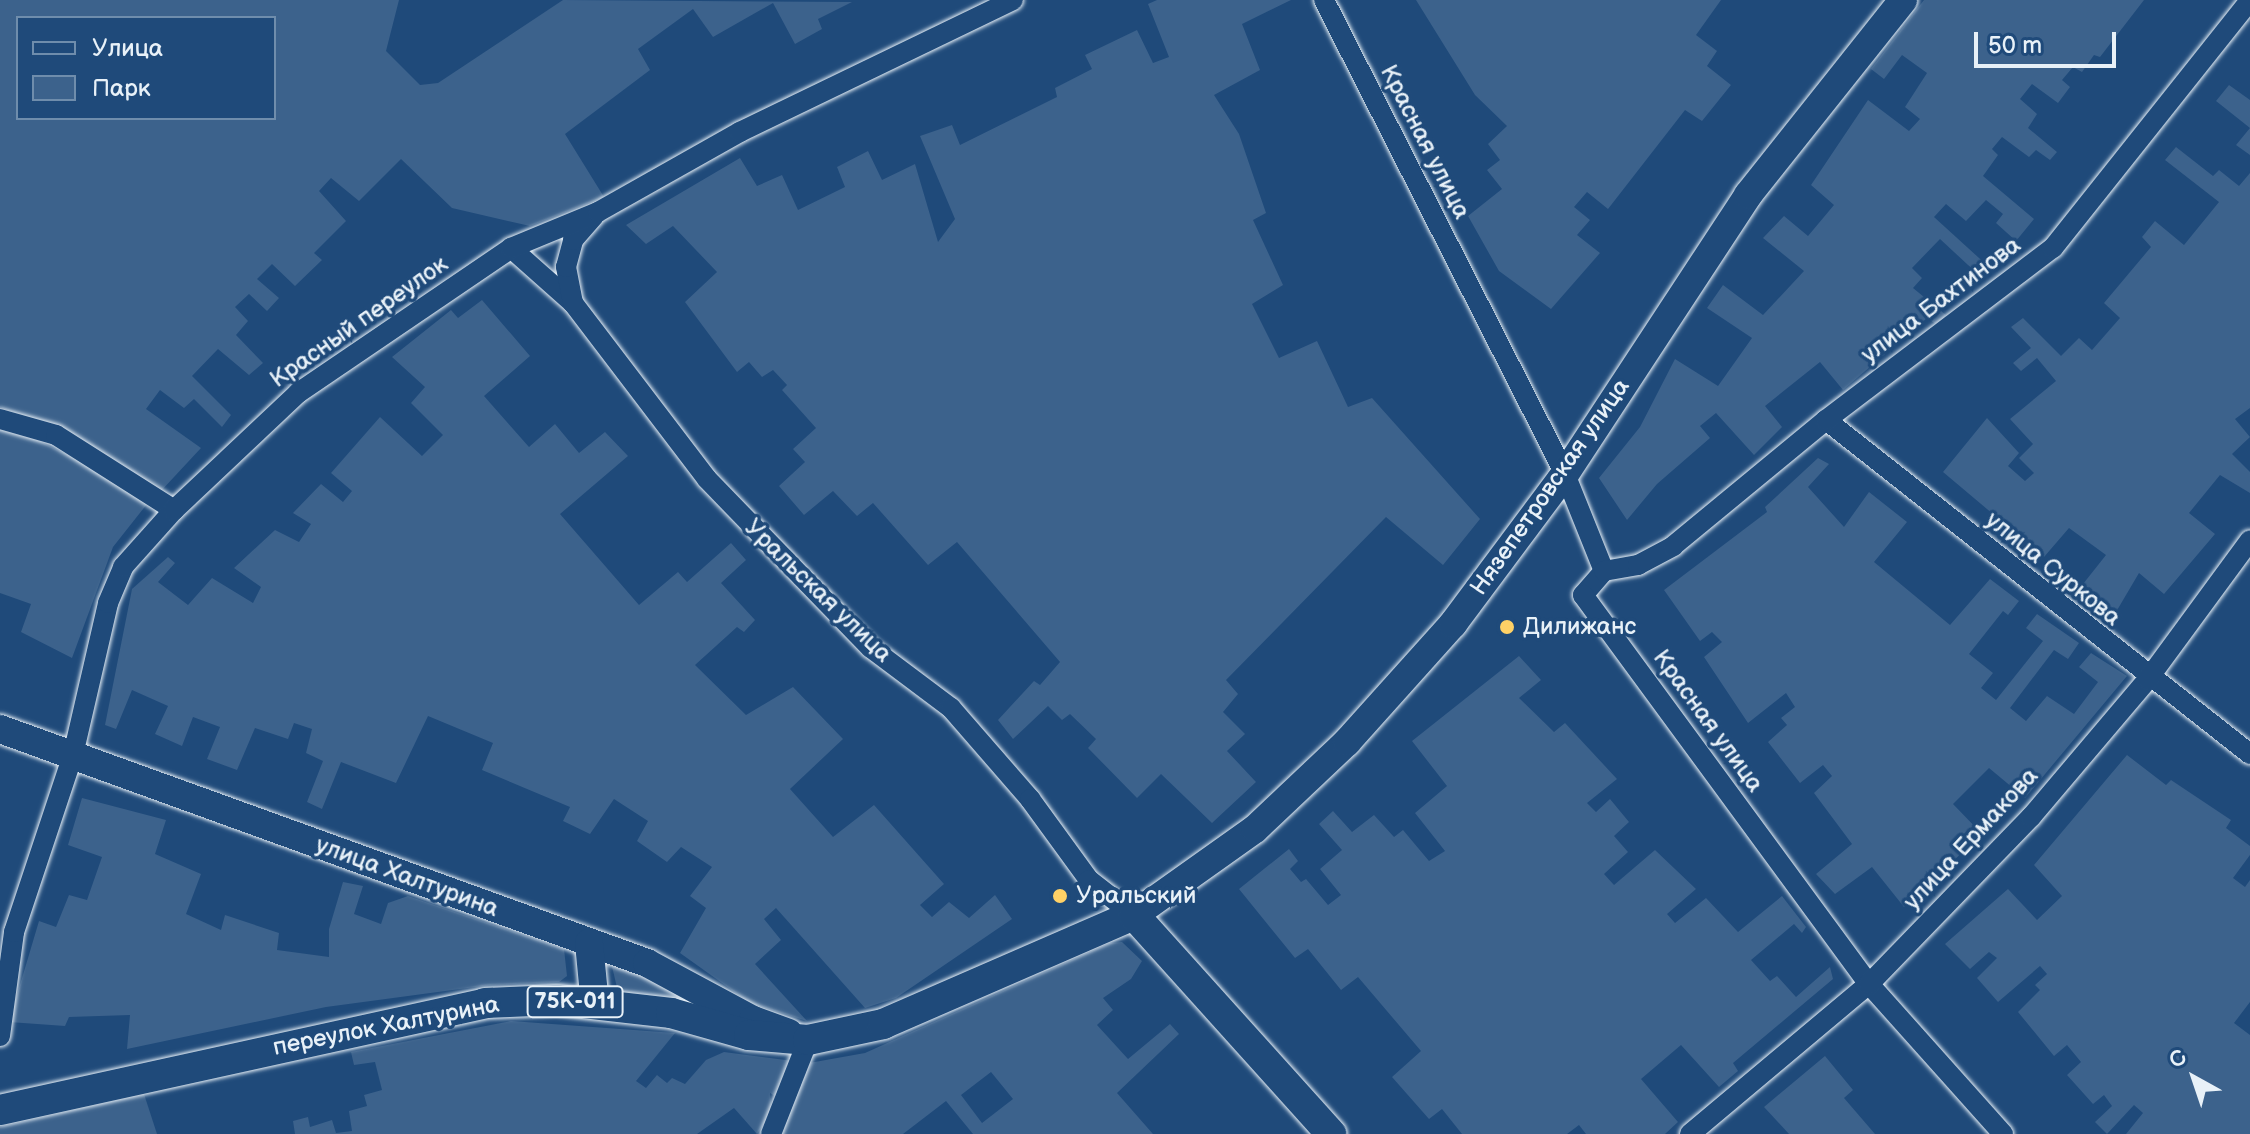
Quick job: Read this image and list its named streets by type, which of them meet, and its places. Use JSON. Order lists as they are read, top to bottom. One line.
{"streets":{"main road":["Нязепетровская улица","Уральская улица","улица Халтурина","75К-011","переулок Халтурина"],"street":["Красная улица","улица Бахтинова","Красный переулок","улица Суркова","улица Ермакова"]},"crossings":[["Красная улица","улица Бахтинова"],["Красная улица","Нязепетровская улица"],["Красная улица","улица Ермакова"],["улица Бахтинова","улица Суркова"],["Красный переулок","Уральская улица"],["Красный переулок","улица Халтурина"],["Нязепетровская улица","Уральская улица"],["Нязепетровская улица","переулок Халтурина"],["улица Суркова","улица Ермакова"],["Уральская улица","переулок Халтурина"],["улица Халтурина","переулок Халтурина"]],"places":["Дилижанс","Уральский"],"legend":["Улица","Парк"],"scale_bar":"50 m","north":"top left"}
